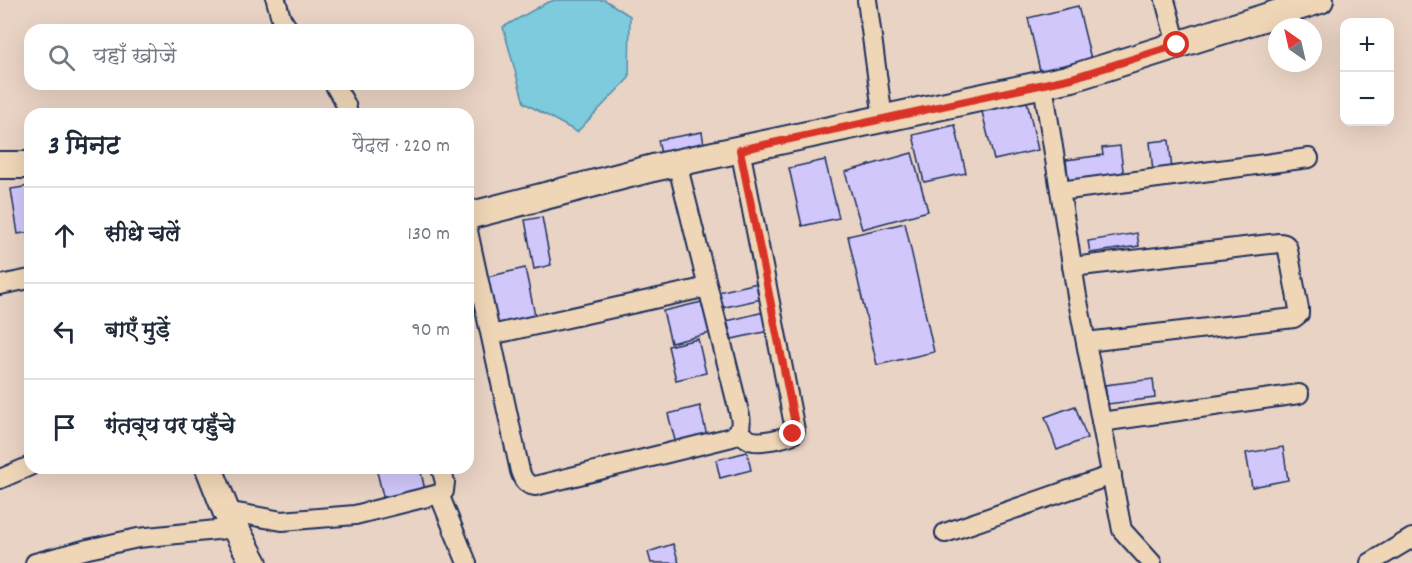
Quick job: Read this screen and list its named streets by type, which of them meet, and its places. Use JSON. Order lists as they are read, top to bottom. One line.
{"north":"top left","page":{"map_buttons":["+","−"],"search":"यहाँ खोजें","heading":["3 मिनट","पैदल · 220 m"],"list":[["सीधे चलें","130 m"],["बाएँ मुड़ें","90 m"],"गंतव्य पर पहुँचे"]}}
